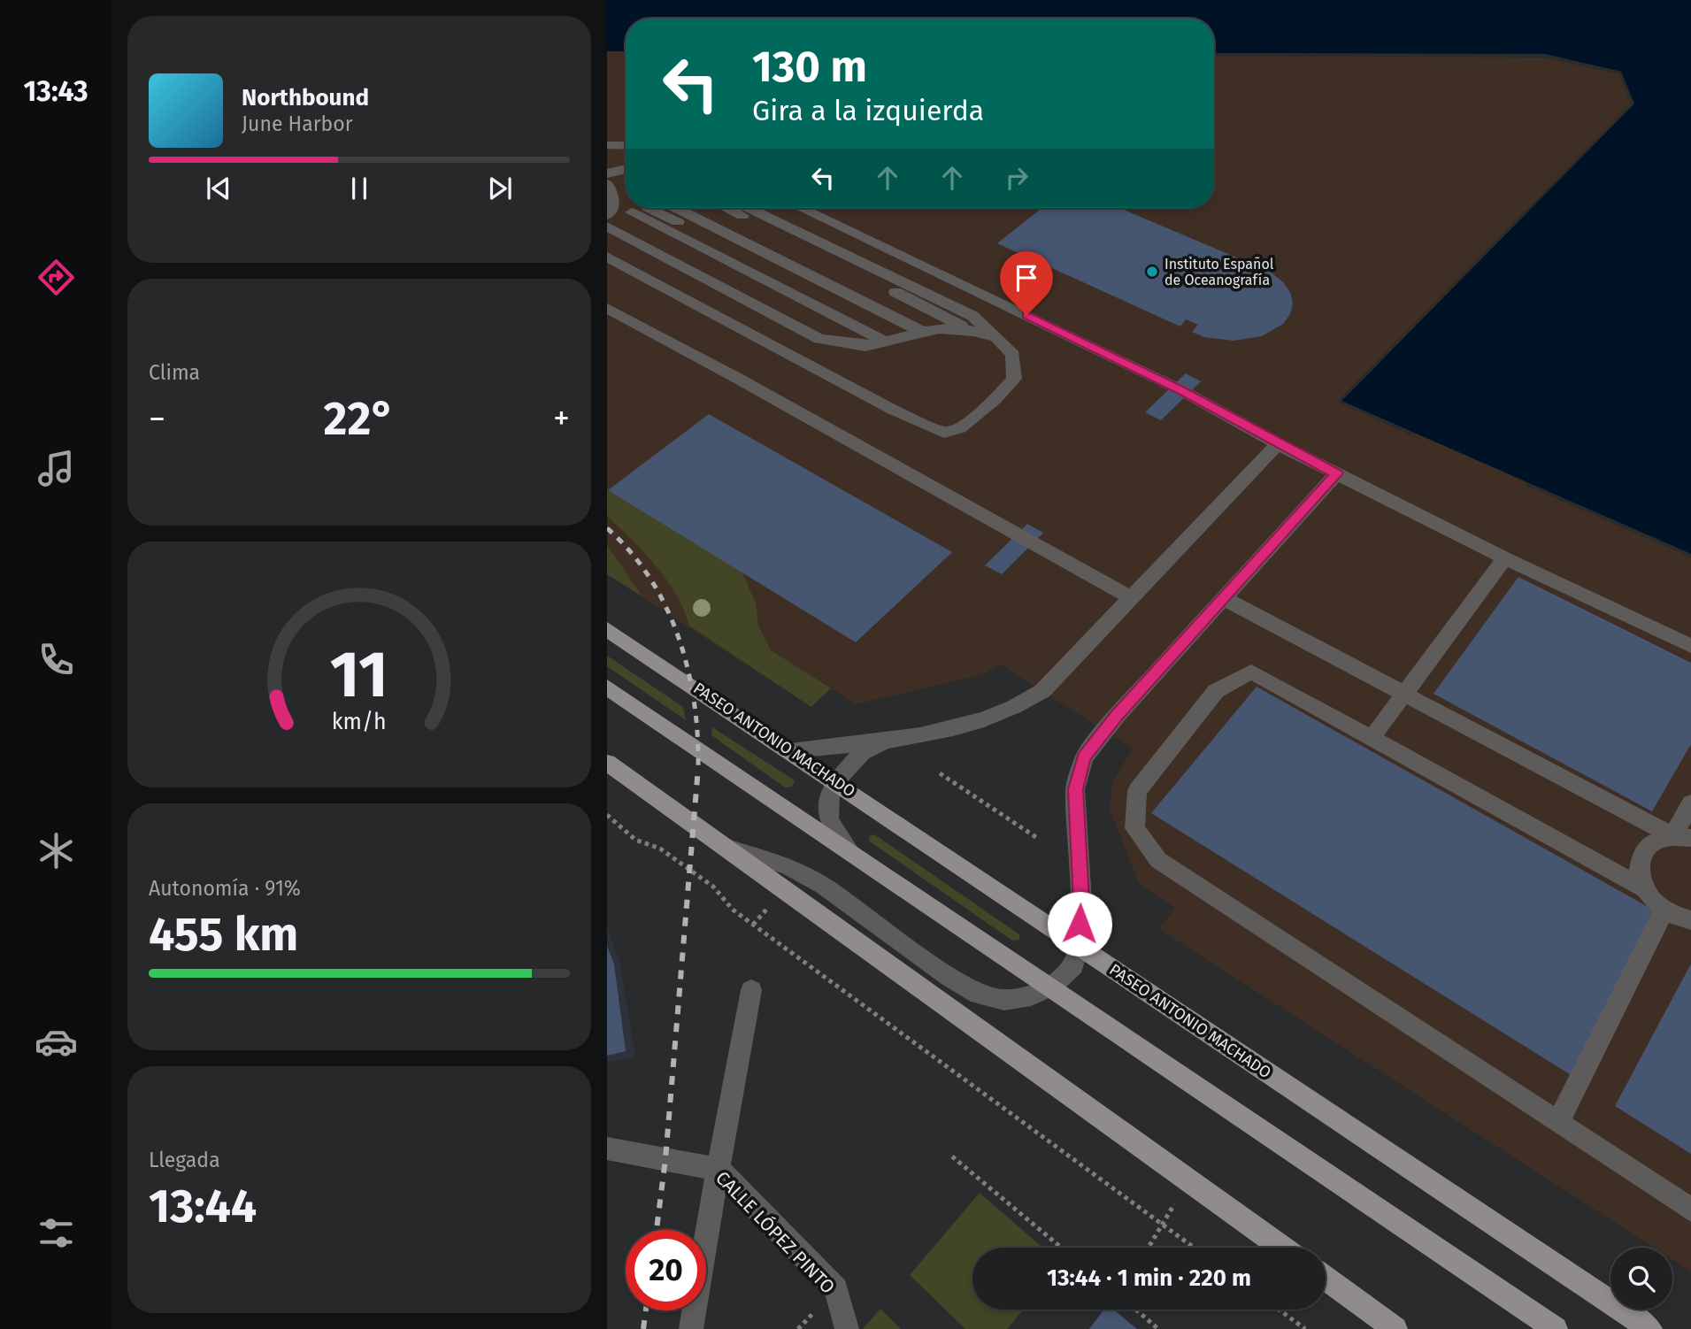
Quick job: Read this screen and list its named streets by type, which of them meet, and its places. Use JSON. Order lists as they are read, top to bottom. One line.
{"streets":{"main road":["PASEO ANTONIO MACHADO"],"street":["CALLE LÓPEZ PINTO"]},"places":["Instituto Español de Oceanografía"],"page":{"tabs":"13:43","turn":["130 m","Gira a la izquierda"],"song":["Northbound","June Harbor"],"tile":["Clima",["Autonomía · 91%","455 km"],["Llegada","13:44"]],"heat":["−","22°","+"],"limit":"20","trip":"13:44 · 1 min · 220 m","gauge":["11","km/h"]}}
